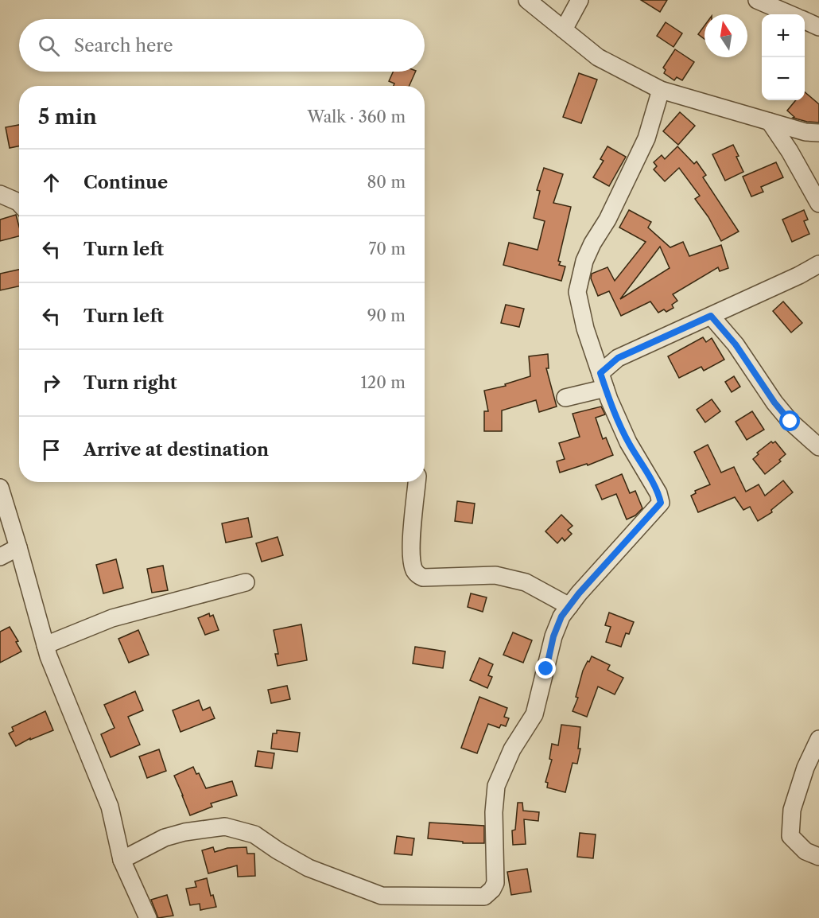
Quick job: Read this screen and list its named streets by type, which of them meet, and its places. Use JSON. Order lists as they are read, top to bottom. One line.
{"north":"top","page":{"map_buttons":["+","−"],"search":"Search here","heading":["5 min","Walk · 360 m"],"list":[["Continue","80 m"],["Turn left","70 m"],["Turn left","90 m"],["Turn right","120 m"],"Arrive at destination"]}}
